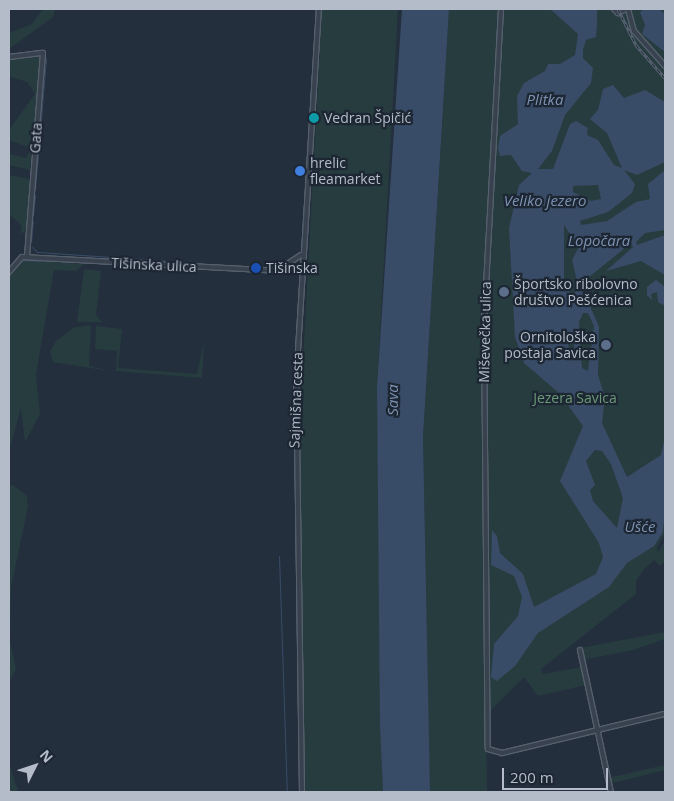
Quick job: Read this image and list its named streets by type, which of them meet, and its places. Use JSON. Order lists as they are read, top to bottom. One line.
{"streets":{"street":["Gata","Tišinska ulica","Miševečka ulica","Sajmišna cesta"]},"crossings":[["Gata","Tišinska ulica"],["Tišinska ulica","Sajmišna cesta"]],"water":["Plitka","Veliko jezero","Lopočara","Sava","Ušće"],"parks":["Jezera Savica"],"places":["Vedran Špičić","hrelic fleamarket","Tišinska","Športsko ribolovno društvo Pešćenica","Ornitološka postaja Savica"],"scale_bar":"200 m","north":"top right"}
